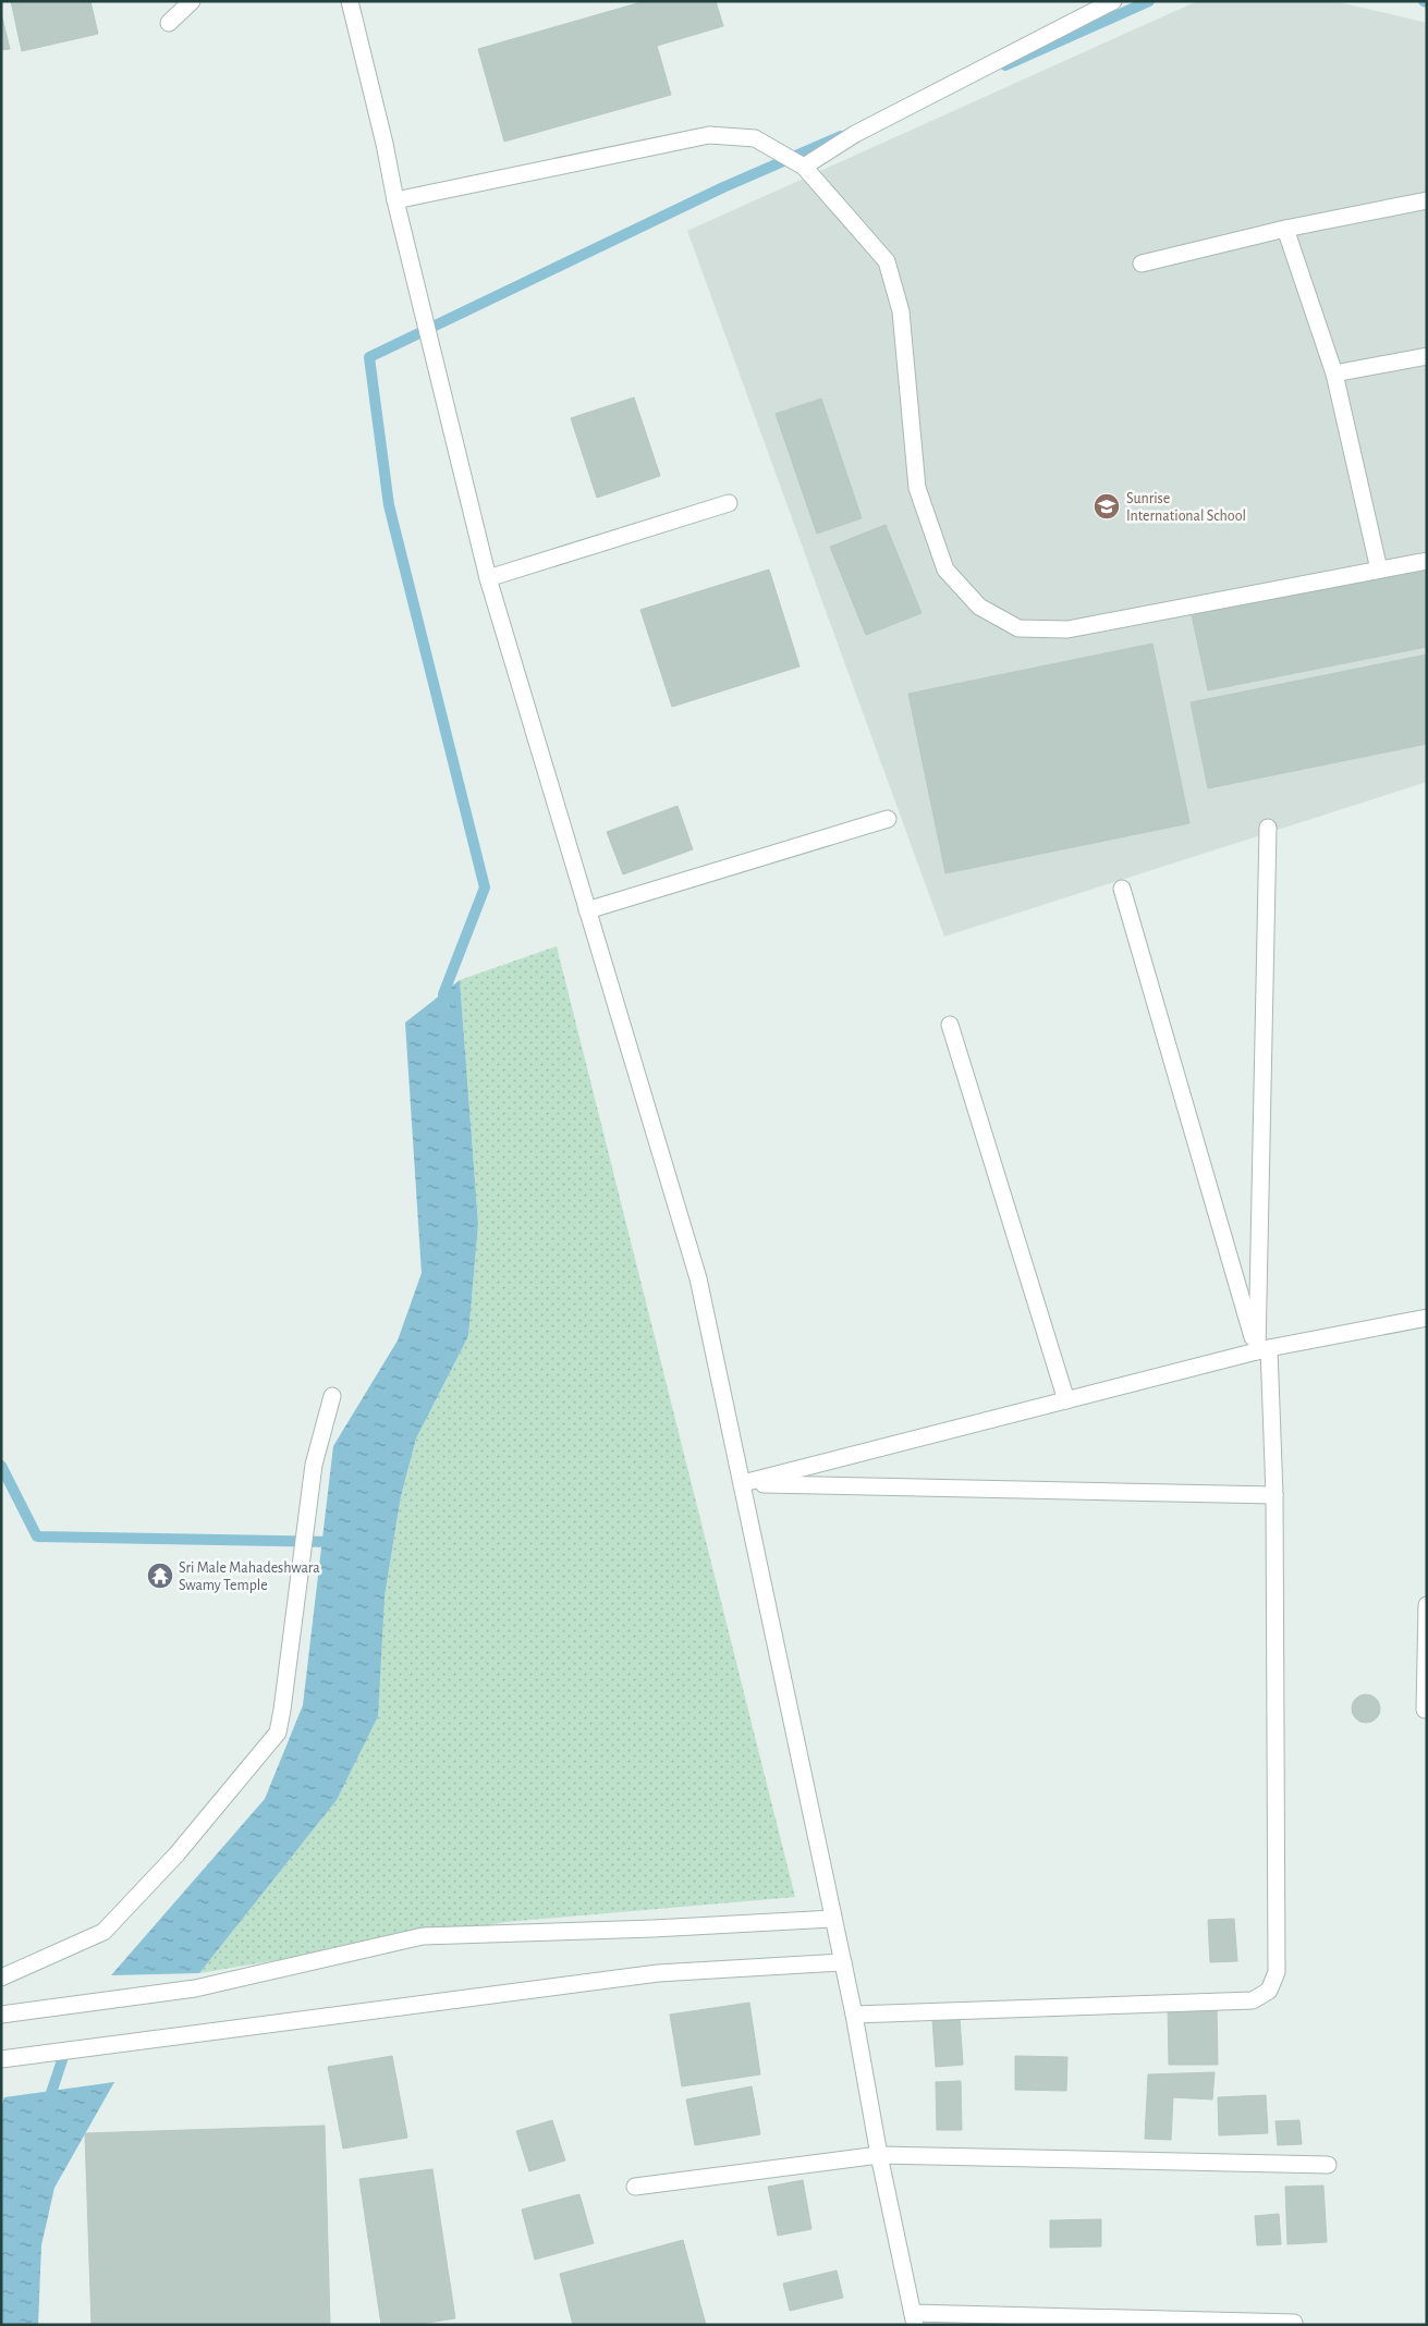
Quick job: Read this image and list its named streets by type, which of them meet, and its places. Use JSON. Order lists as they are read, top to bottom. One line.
{"places":{"school or university":["Sunrise International School"],"temple":["Sri Male Mahadeshwara Swamy Temple"]}}
